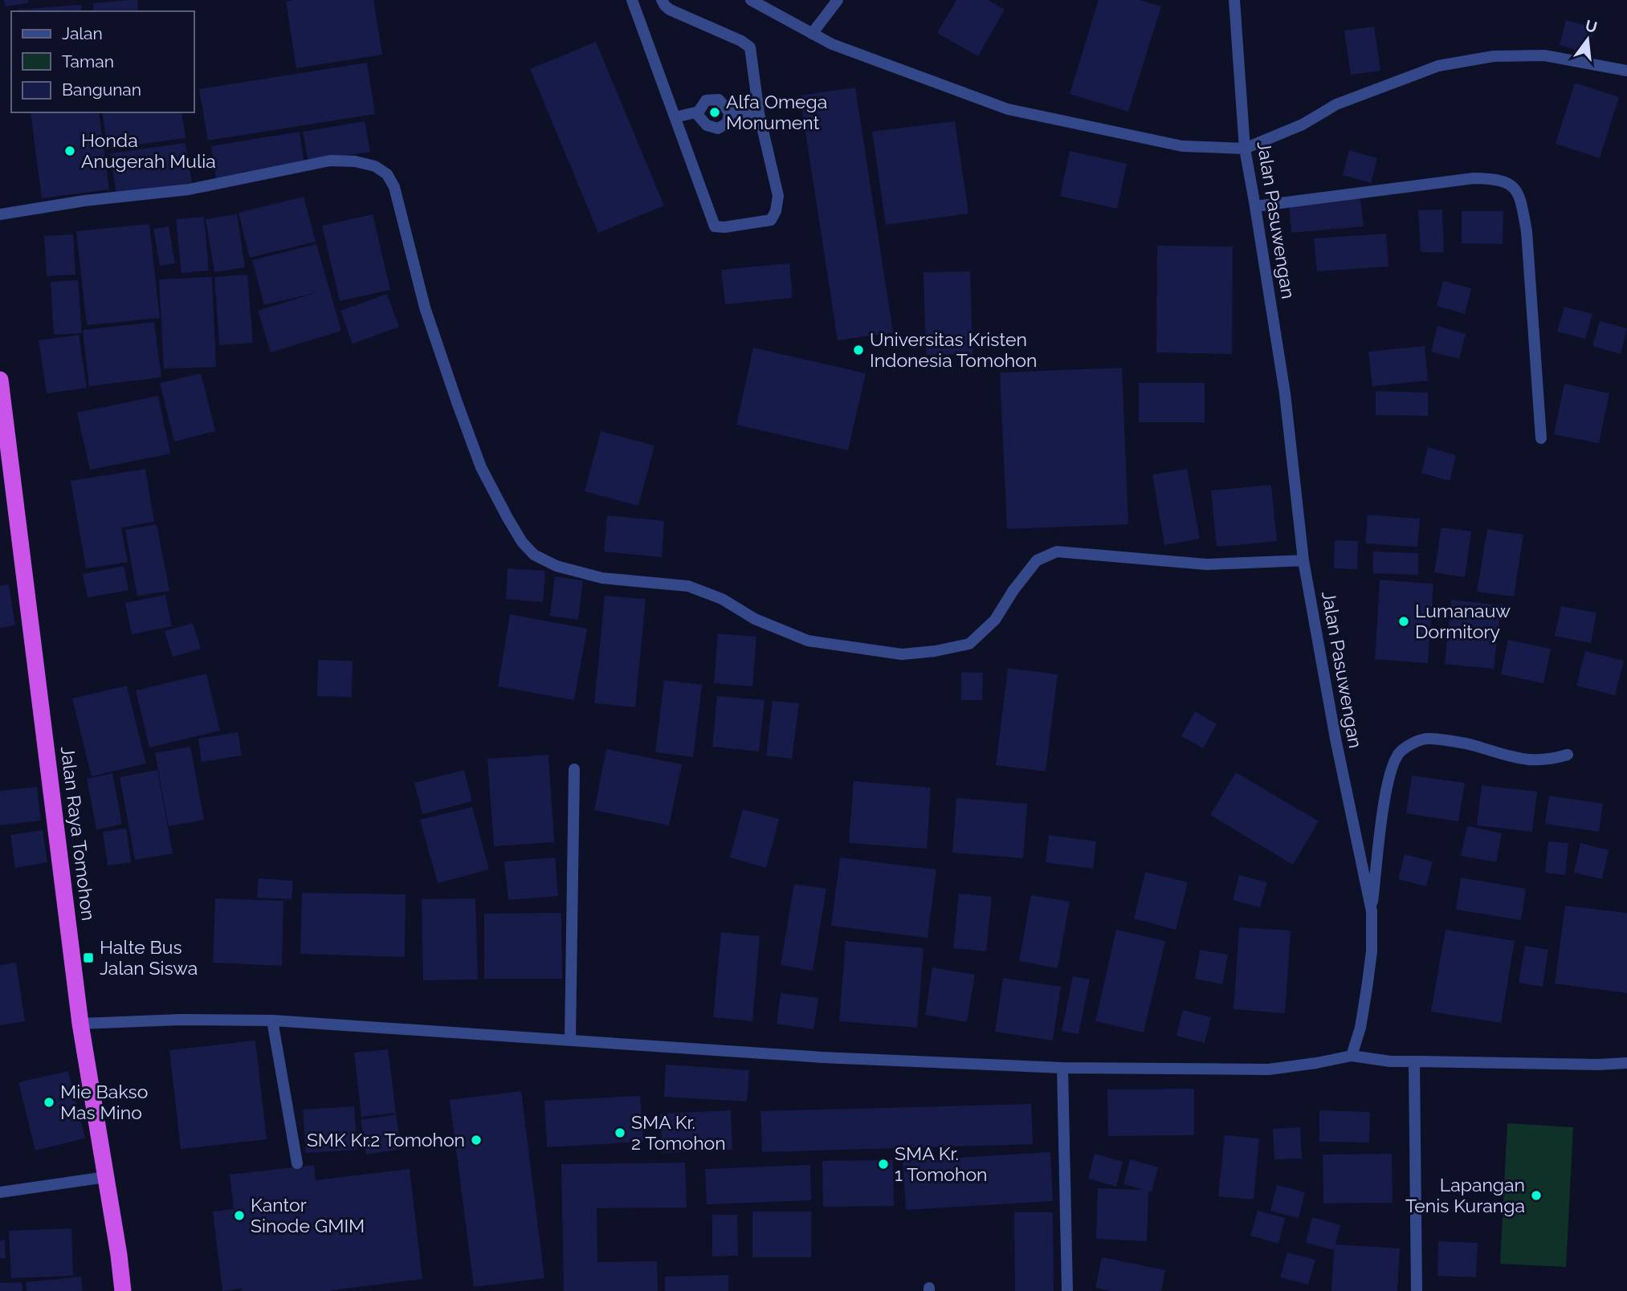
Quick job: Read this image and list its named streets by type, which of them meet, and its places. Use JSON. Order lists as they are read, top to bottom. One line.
{"streets":{"highway":["Jalan Raya Tomohon"],"street":["Jalan Pasuwengan"]},"places":{"other":["Alfa Omega Monument","Honda Anugerah Mulia","Universitas Kristen Indonesia Tomohon","Lumanauw Dormitory","Mie Bakso Mas Mino","SMA Kr. 2 Tomohon","SMK Kr.2 Tomohon","SMA Kr. 1 Tomohon","Lapangan Tenis Kuranga","Kantor Sinode GMIM"],"transit":["Halte Bus Jalan Siswa"]},"legend":["Jalan","Taman","Bangunan"],"north":"top"}
